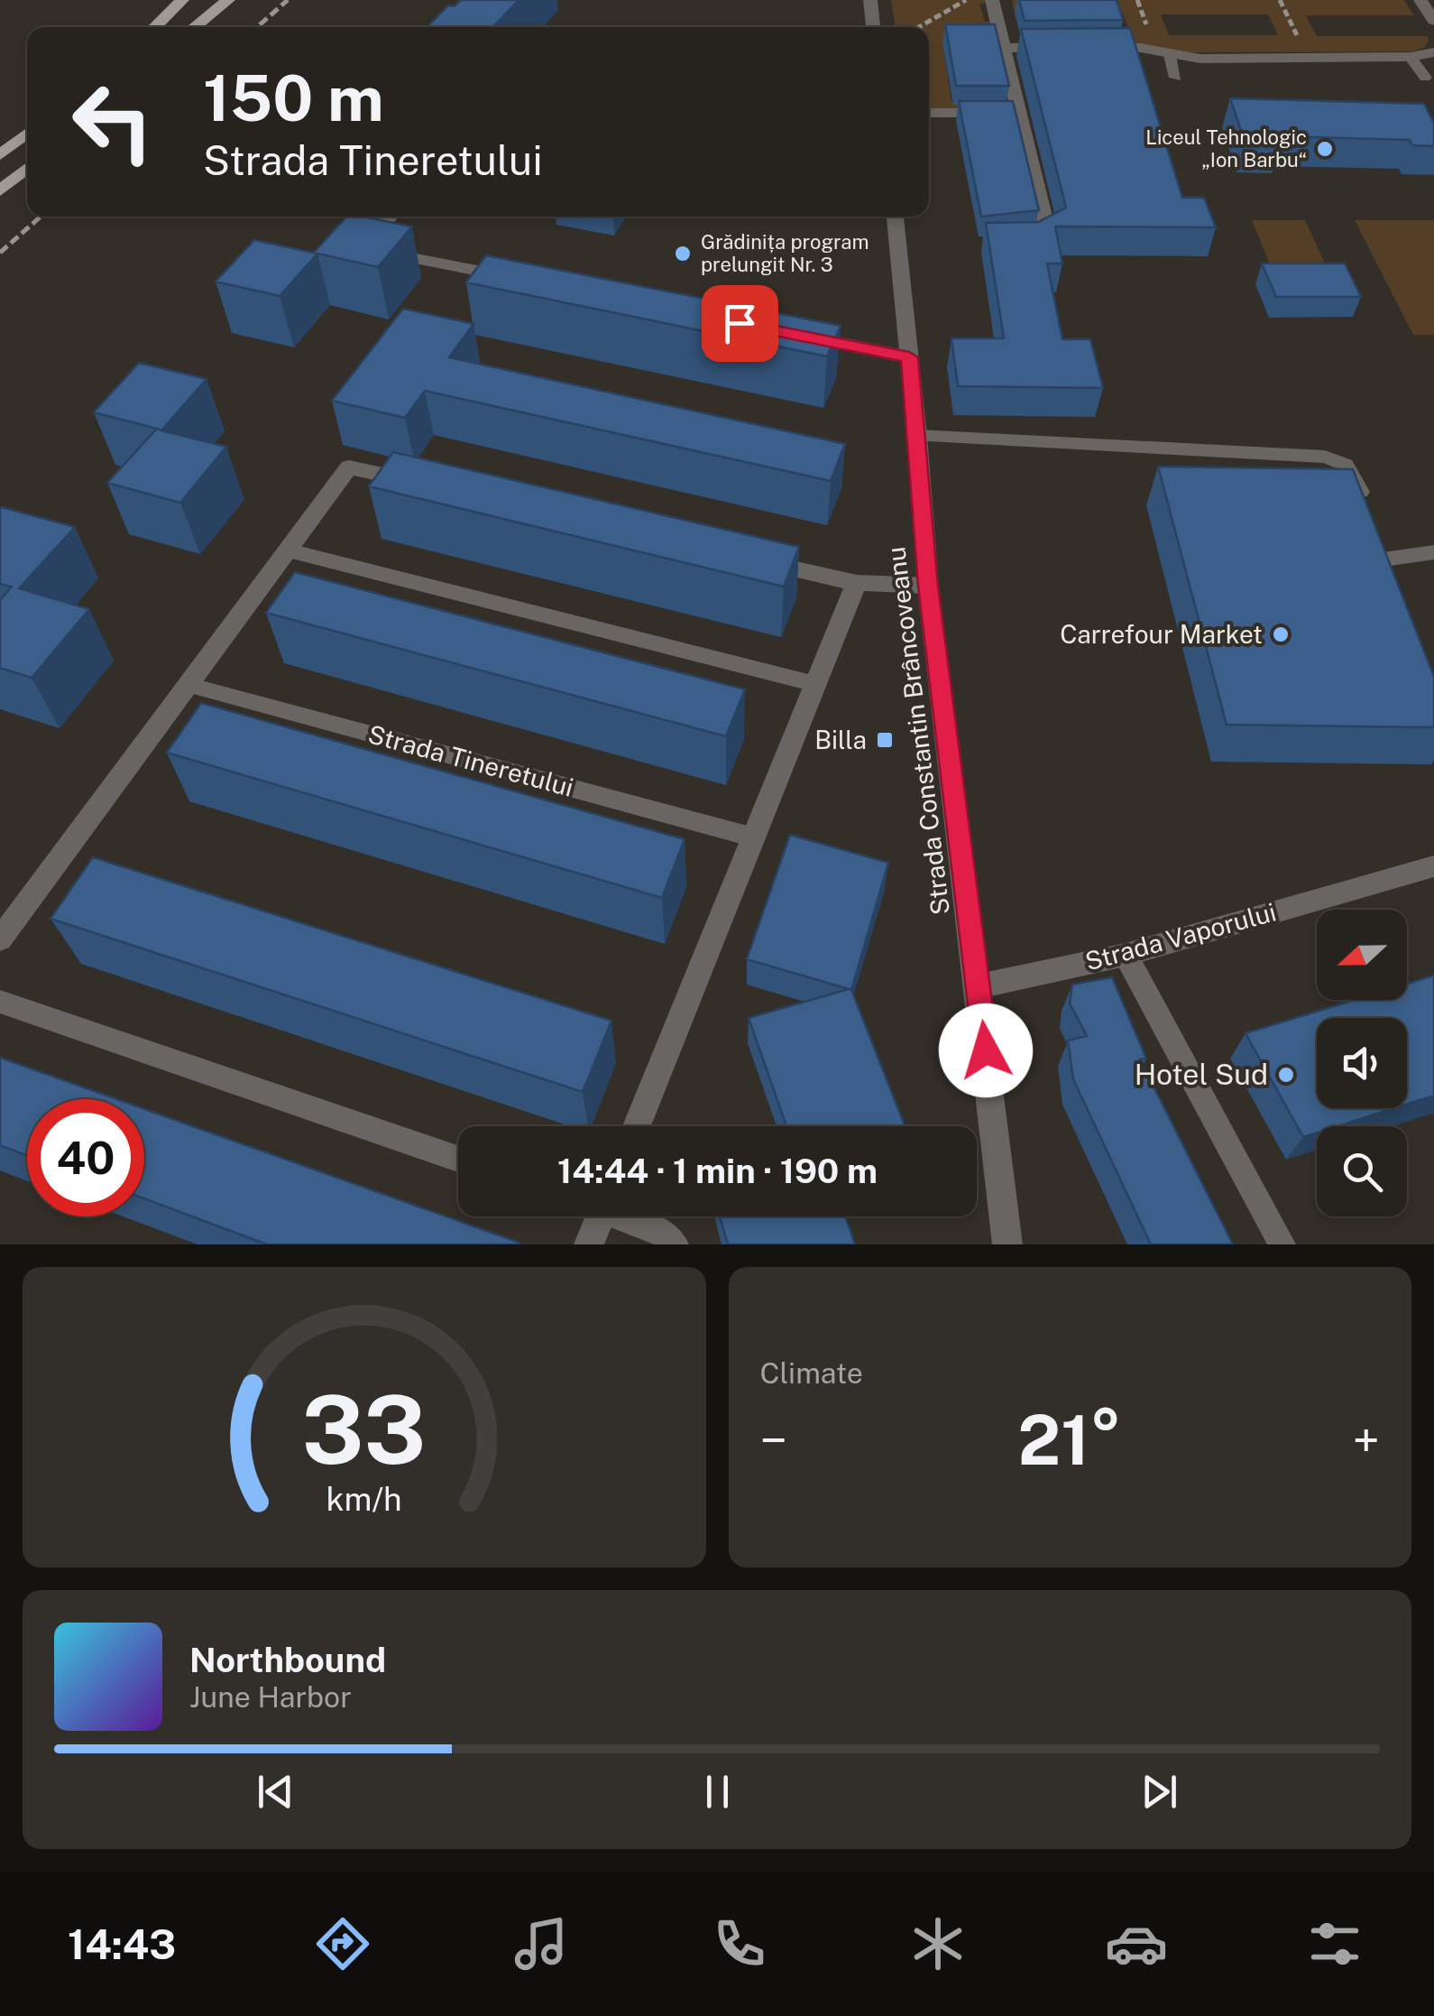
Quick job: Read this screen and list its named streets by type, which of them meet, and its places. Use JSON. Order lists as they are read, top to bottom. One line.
{"streets":{"street":["Strada Constantin Brâncoveanu","Strada Vaporului"],"lane":["Strada Tineretului"]},"crossings":[["Strada Constantin Brâncoveanu","Strada Vaporului"]],"places":{"other":["Liceul Tehnologic „Ion Barbu“","Grădinița program prelungit Nr. 3","Carrefour Market","Hotel Sud"],"transit":["Billa"]},"north":"left","page":{"turn":["150 m","Strada Tineretului"],"limit":"40","trip":"14:44 · 1 min · 190 m","tile":"Climate","heat":["−","21°","+"],"song":["Northbound","June Harbor"],"tabs":"14:43","gauge":["33","km/h"]}}
